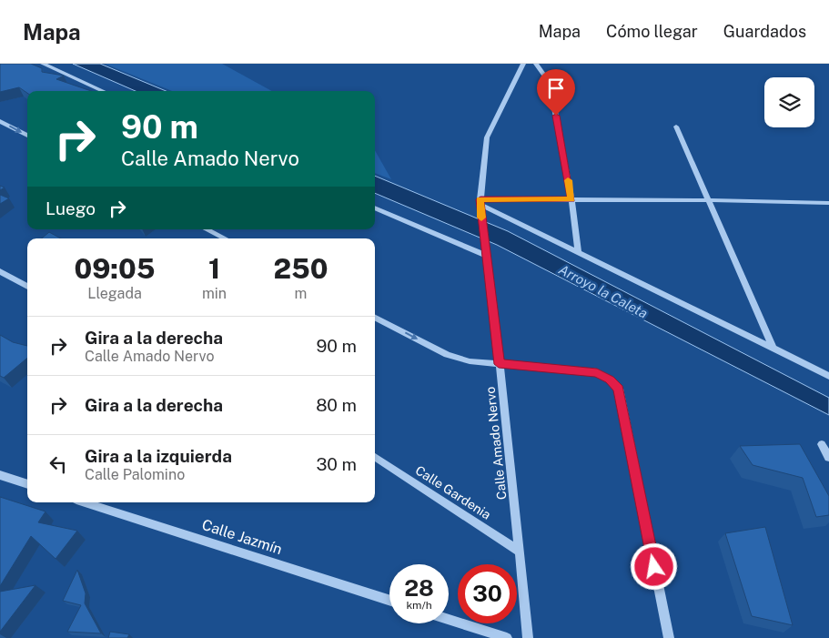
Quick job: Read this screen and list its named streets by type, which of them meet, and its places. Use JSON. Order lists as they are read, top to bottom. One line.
{"streets":{"street":["Calle Amado Nervo","Calle Gardenia","Calle Jazmín"]},"crossings":[["Calle Amado Nervo","Calle Gardenia"]],"water":["Arroyo la Caleta"],"page":{"header":"Mapa","nav":["Mapa","Cómo llegar","Guardados"],"turn":["90 m","Calle Amado Nervo"],"then":"Luego","eta":["09:05","Llegada","1","min","250","m"],"list":[{"name":"Gira a la derecha","note":"Calle Amado Nervo","value":"90 m"},{"name":"Gira a la derecha","value":"80 m"},{"name":"Gira a la izquierda","note":"Calle Palomino","value":"30 m"}],"speed":"28 km/h","limit":"30"}}
